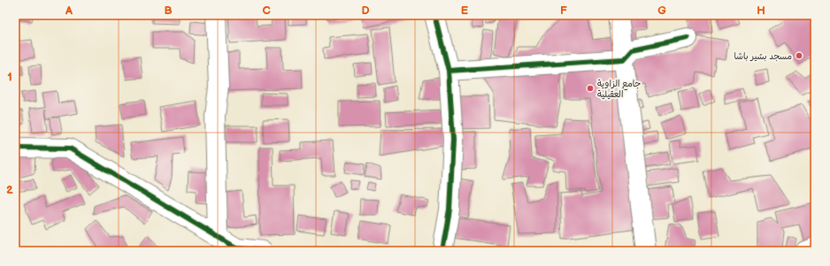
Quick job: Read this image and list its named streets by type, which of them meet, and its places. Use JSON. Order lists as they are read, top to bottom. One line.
{"places":["مسجد بشير باشا","جامع الزاوية العقيلية"],"grid":{"columns":["A","B","C","D","E","F","G","H"],"rows":["1","2"]}}
